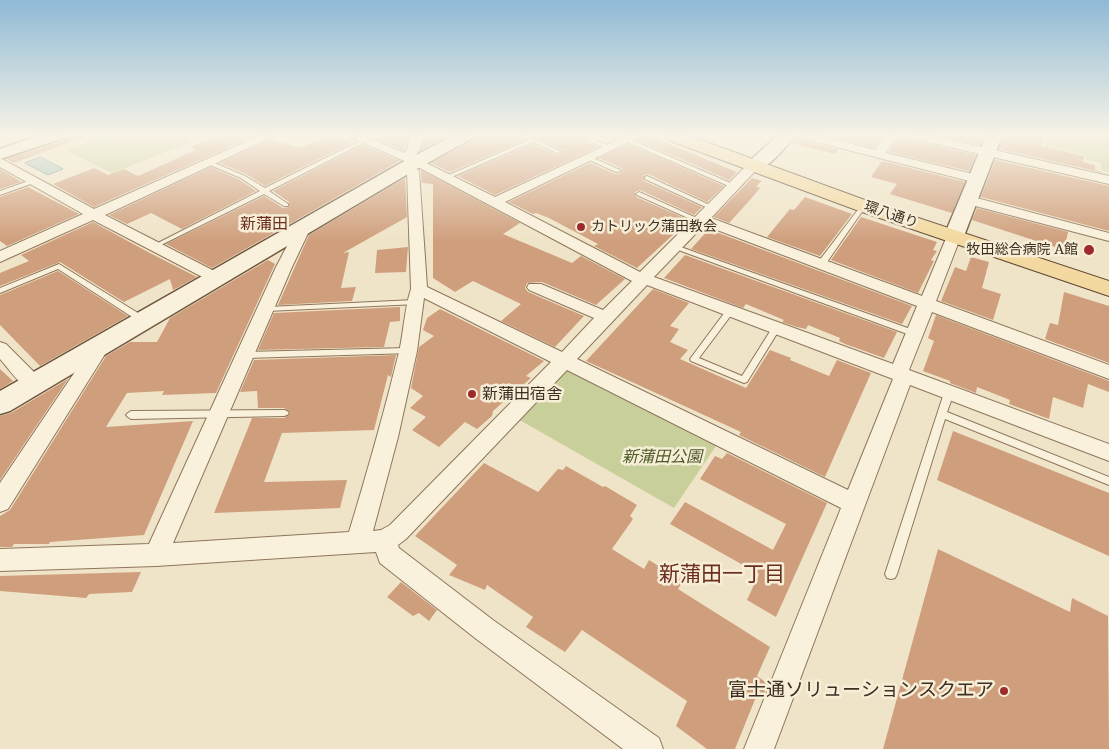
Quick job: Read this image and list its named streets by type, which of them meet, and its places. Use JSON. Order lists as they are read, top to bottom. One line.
{"streets":{"main road":["環八通り"]},"districts":["新蒲田","新蒲田一丁目"],"parks":["新蒲田公園"],"places":["カトリック蒲田教会","牧田総合病院 A館","新蒲田宿舎","富士通ソリューションスクエア"]}
